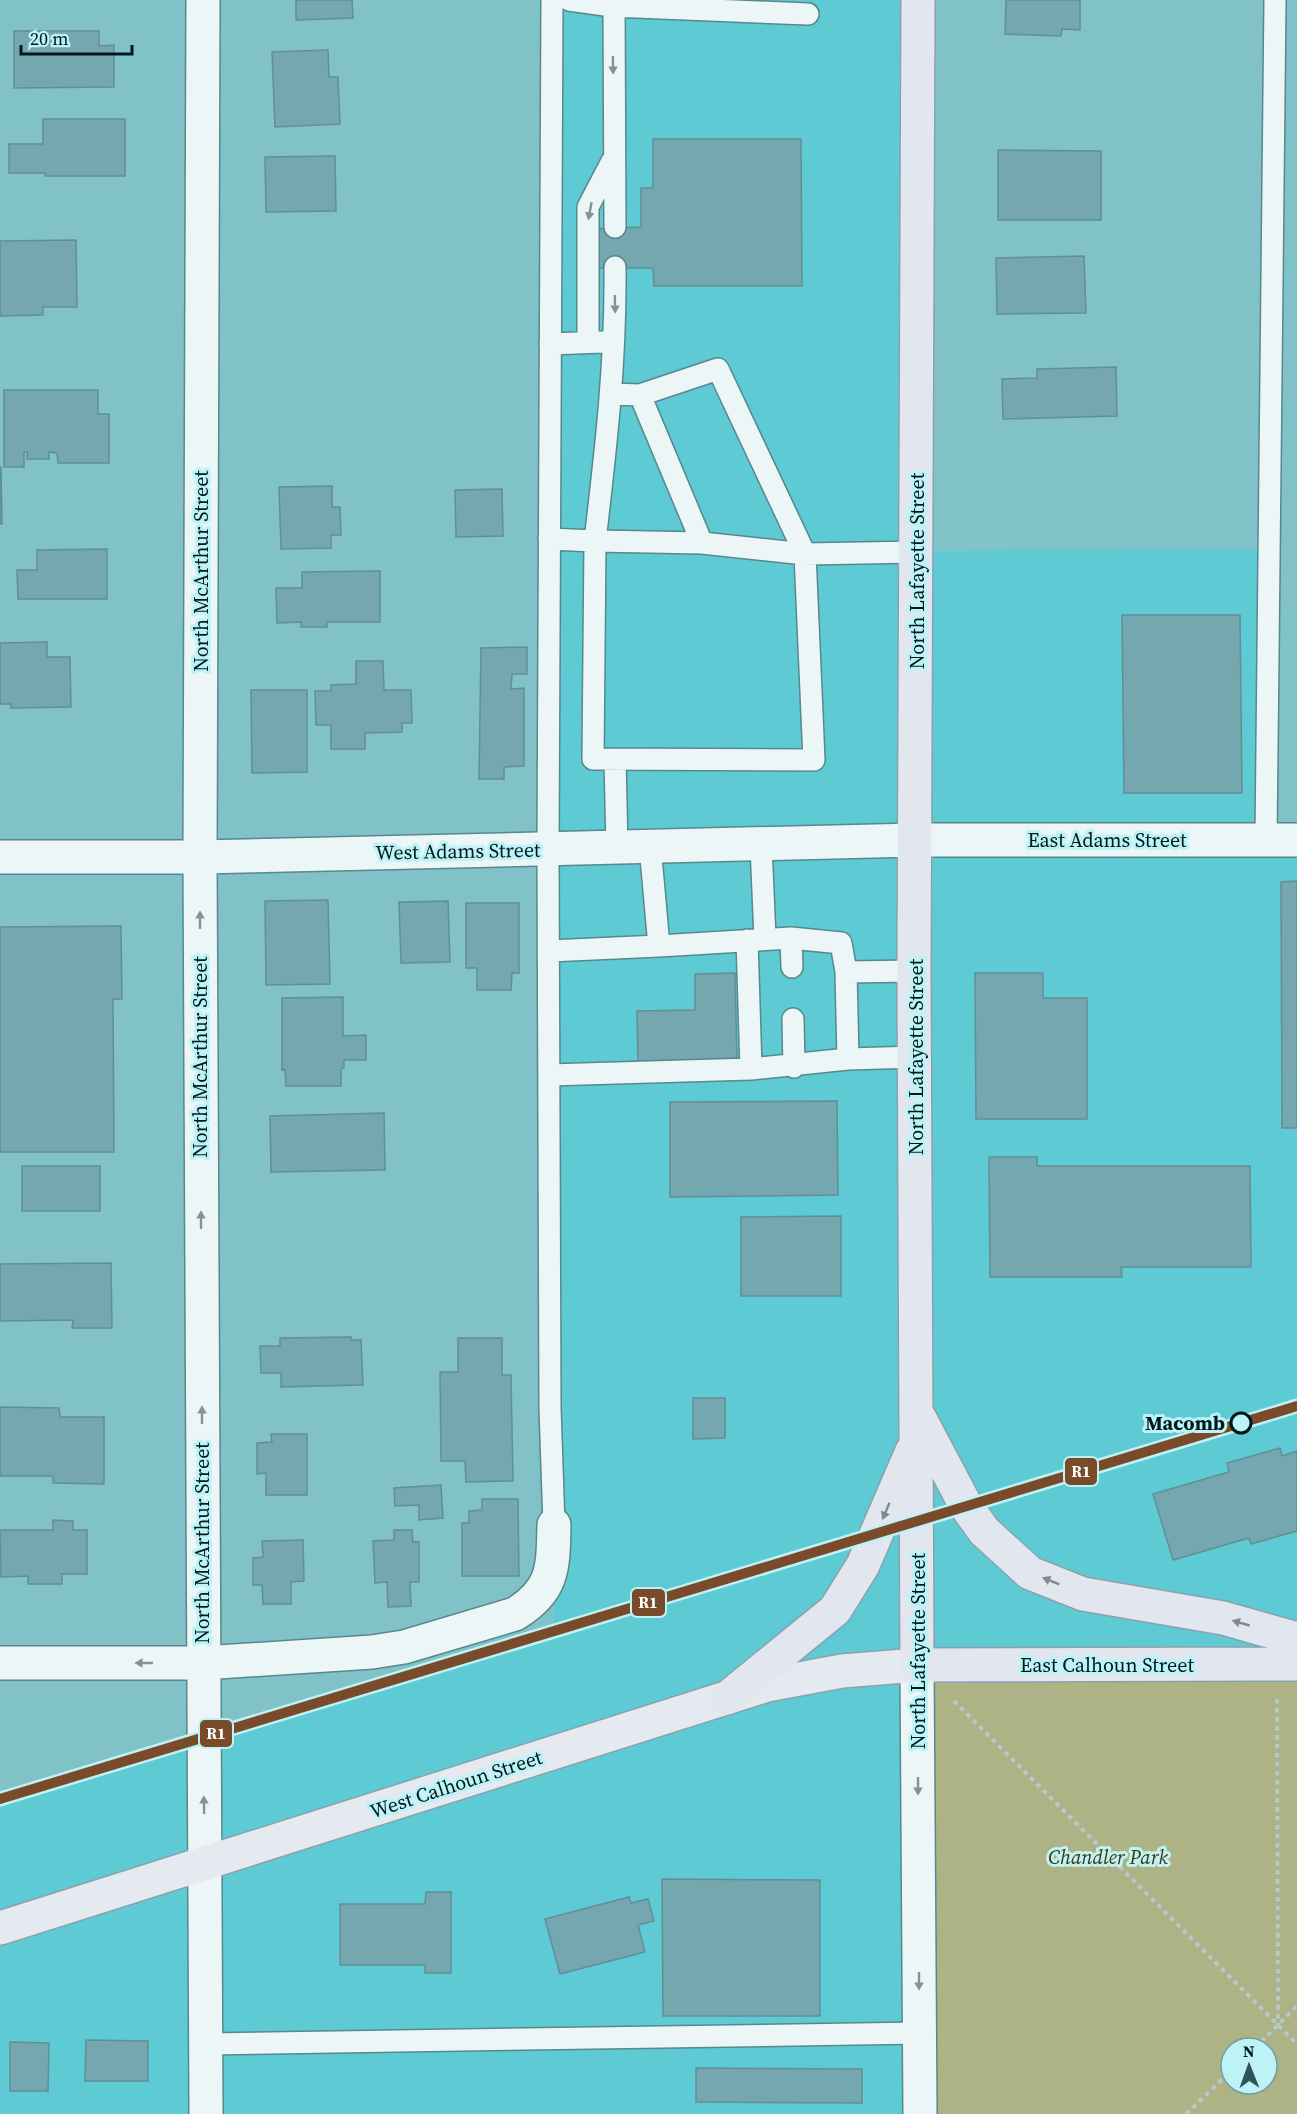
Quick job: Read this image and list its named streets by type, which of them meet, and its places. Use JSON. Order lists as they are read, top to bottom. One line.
{"streets":{"highway":["North Lafayette Street","East Calhoun Street"],"main road":["West Calhoun Street"],"street":["North McArthur Street","East Adams Street","West Adams Street"]},"crossings":[["North McArthur Street","West Adams Street"],["North McArthur Street","West Calhoun Street"],["North Lafayette Street","East Adams Street"],["North Lafayette Street","West Adams Street"],["North Lafayette Street","East Calhoun Street"],["North Lafayette Street","West Calhoun Street"],["East Adams Street","West Adams Street"],["East Calhoun Street","West Calhoun Street"]],"one_way":["North McArthur Street"],"parks":["Chandler Park"],"places":["Macomb"],"lines":["transit line R1"],"scale_bar":"20 m","north":"top"}
